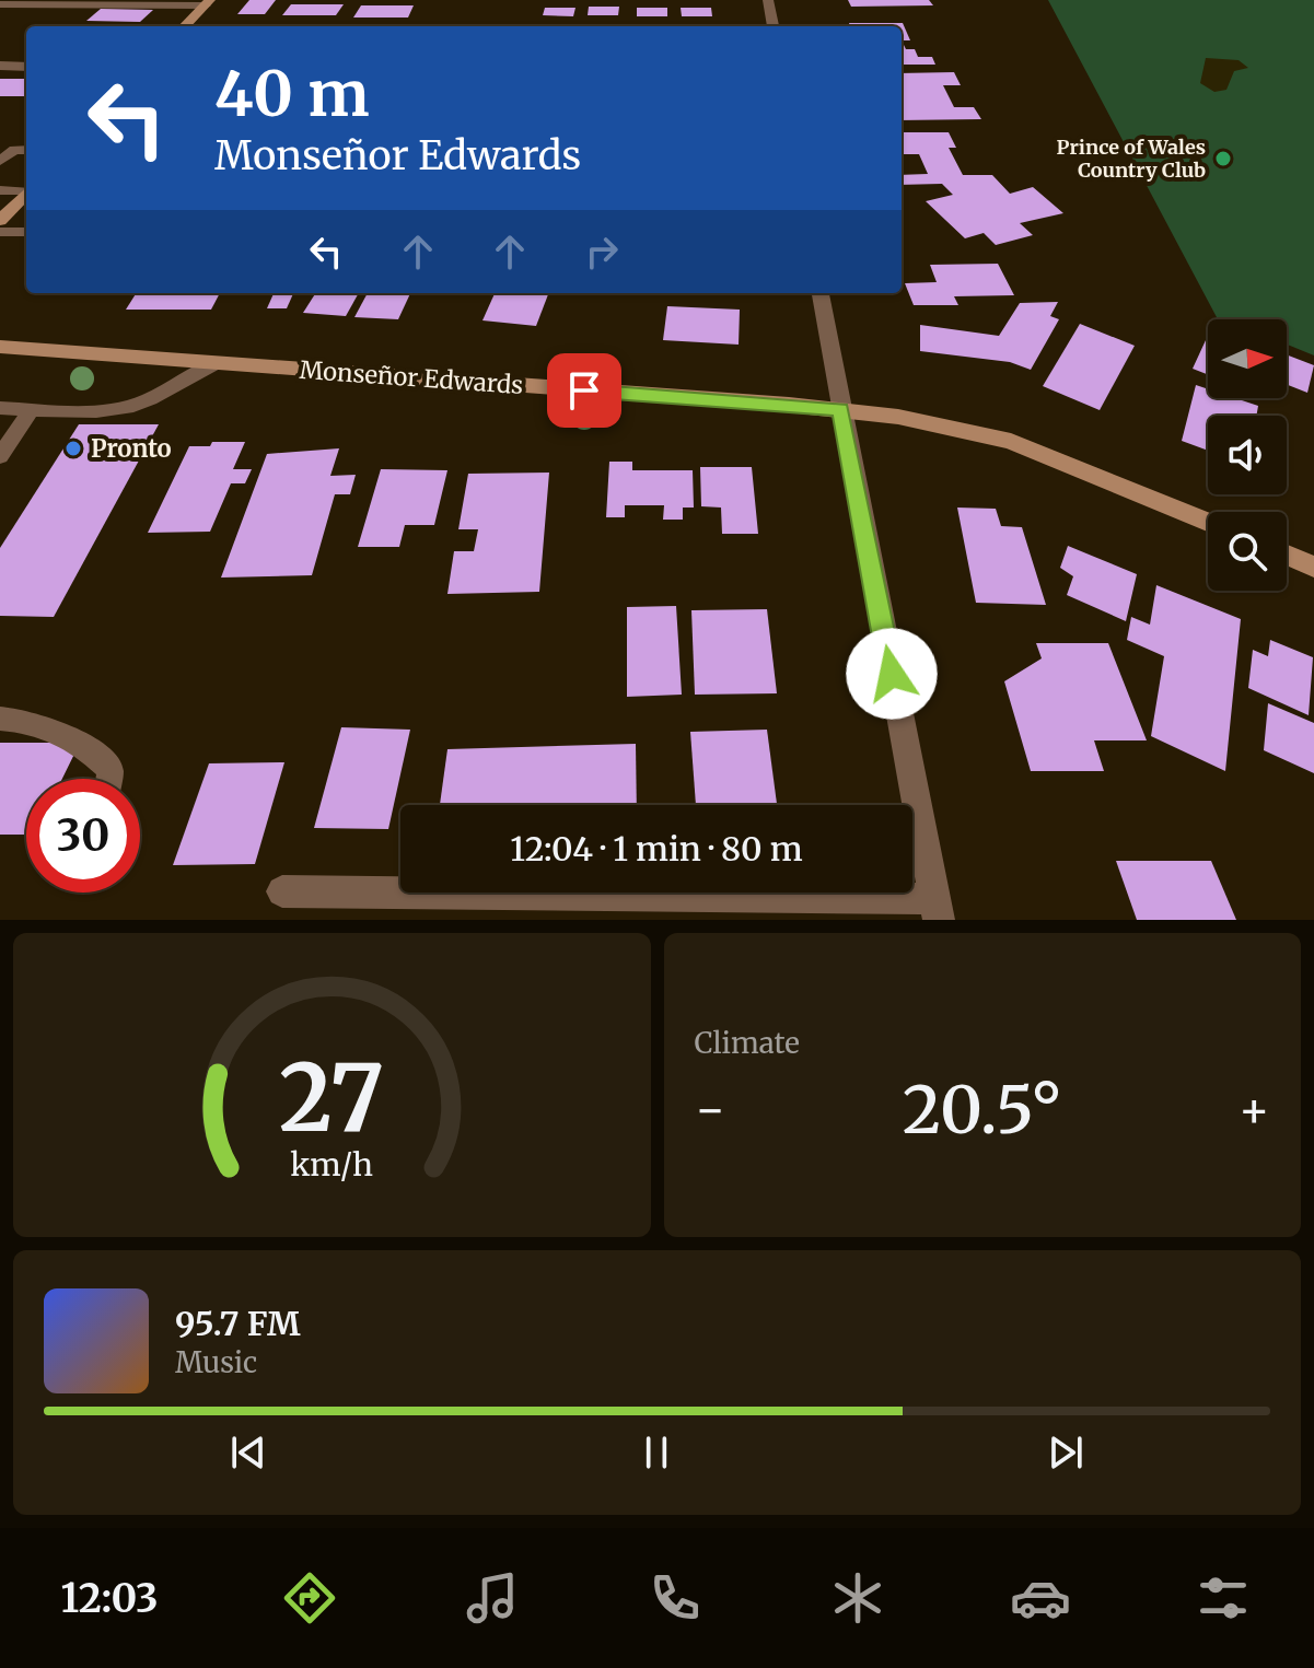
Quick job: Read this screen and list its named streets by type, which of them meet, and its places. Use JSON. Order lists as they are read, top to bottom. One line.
{"streets":{"street":["Monseñor Edwards"]},"places":["Prince of Wales Country Club","Pronto"],"north":"right","page":{"turn":["40 m","Monseñor Edwards"],"limit":"30","trip":"12:04 · 1 min · 80 m","tile":"Climate","heat":["−","20.5°","+"],"song":["95.7 FM","Music"],"tabs":"12:03","gauge":["27","km/h"]}}
